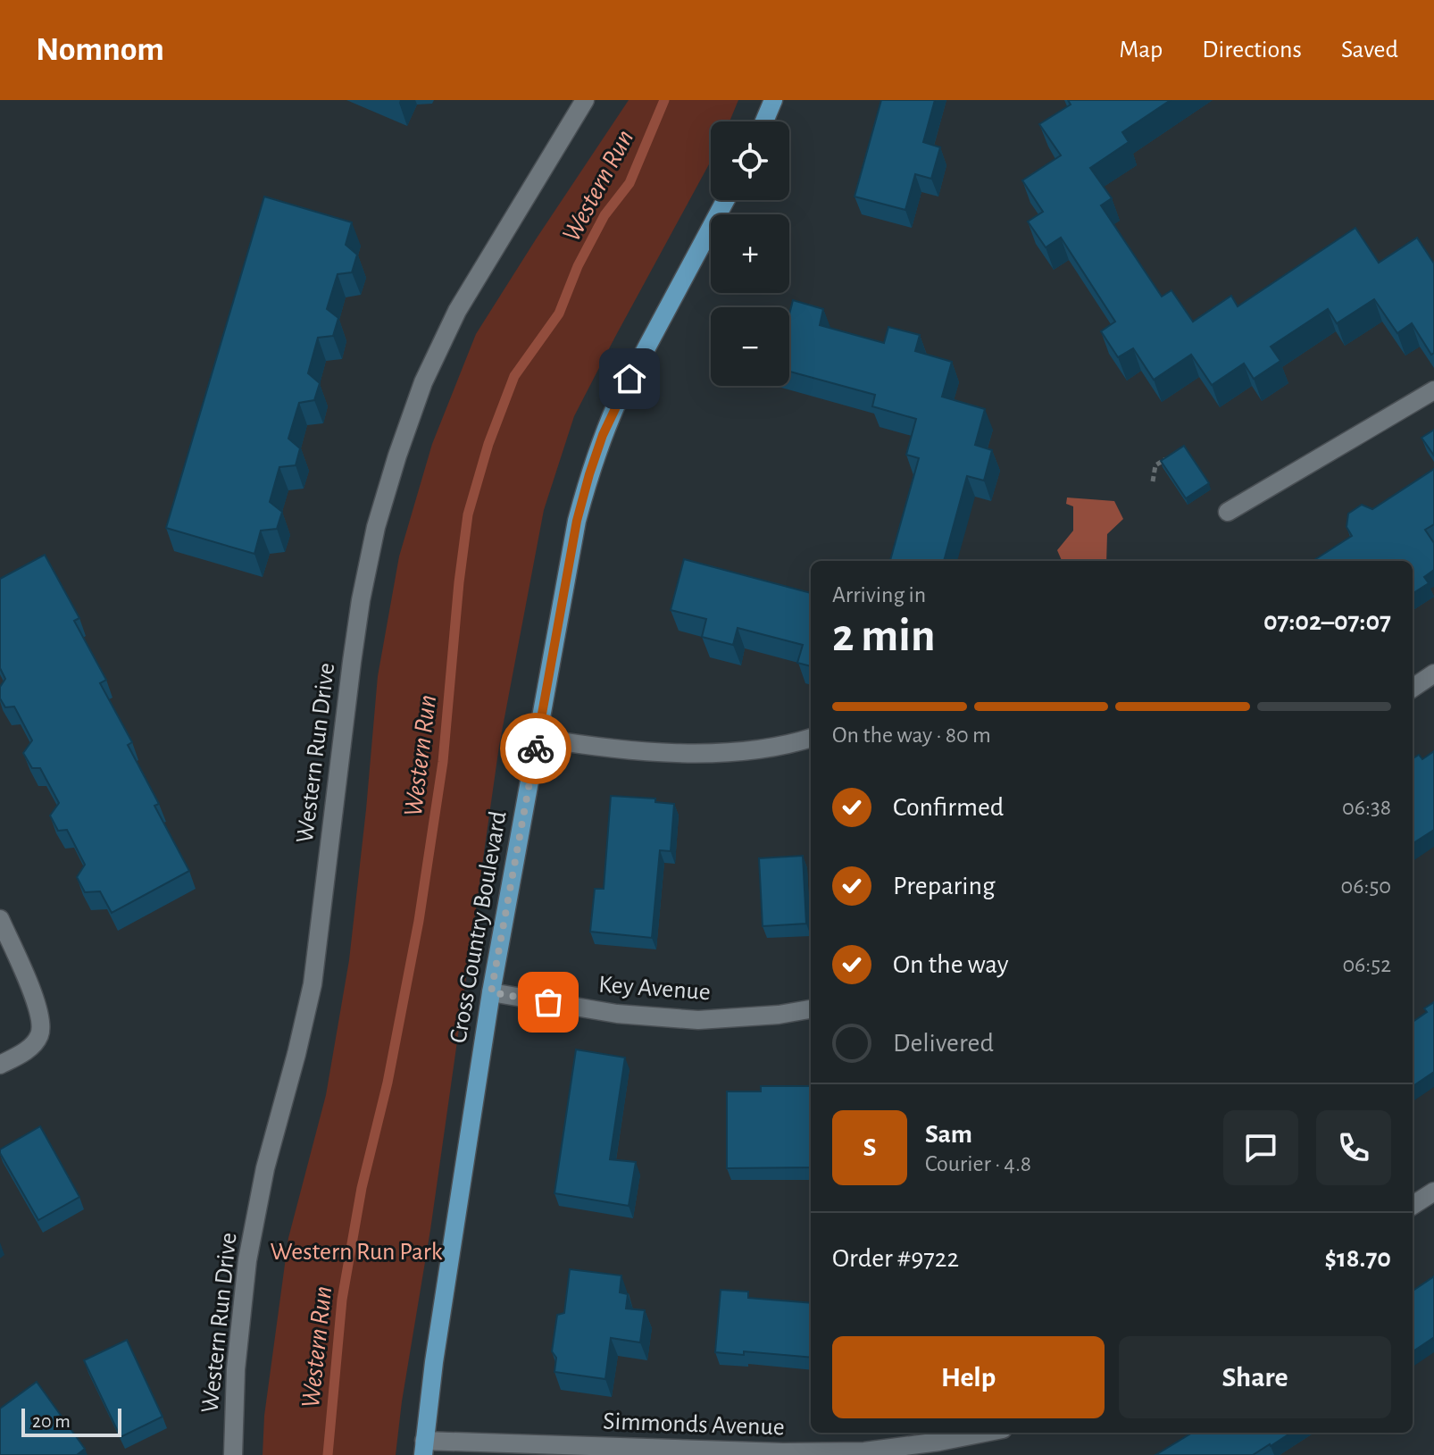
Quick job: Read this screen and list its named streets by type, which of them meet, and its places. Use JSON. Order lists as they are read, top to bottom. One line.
{"streets":{"main road":["Cross Country Boulevard"],"street":["Western Run Drive","Key Avenue","Simmonds Avenue"]},"crossings":[["Cross Country Boulevard","Key Avenue"],["Cross Country Boulevard","Simmonds Avenue"]],"water":["Western Run"],"parks":["Western Run Park"],"scale_bar":"20 m","page":{"header":"Nomnom","nav":["Map","Directions","Saved"],"map_buttons":["+","−"],"heading":["2 min","Arriving in","07:02–07:07"],"panel":["Sam","Courier · 4.8","Order #9722","$18.70"],"bar":"On the way · 80 m","list":[["Confirmed","06:38"],["Preparing","06:50"],["On the way","06:52"],"Delivered"],"round":"S","buttons":["Help","Share"],"scale":"20 m"}}
